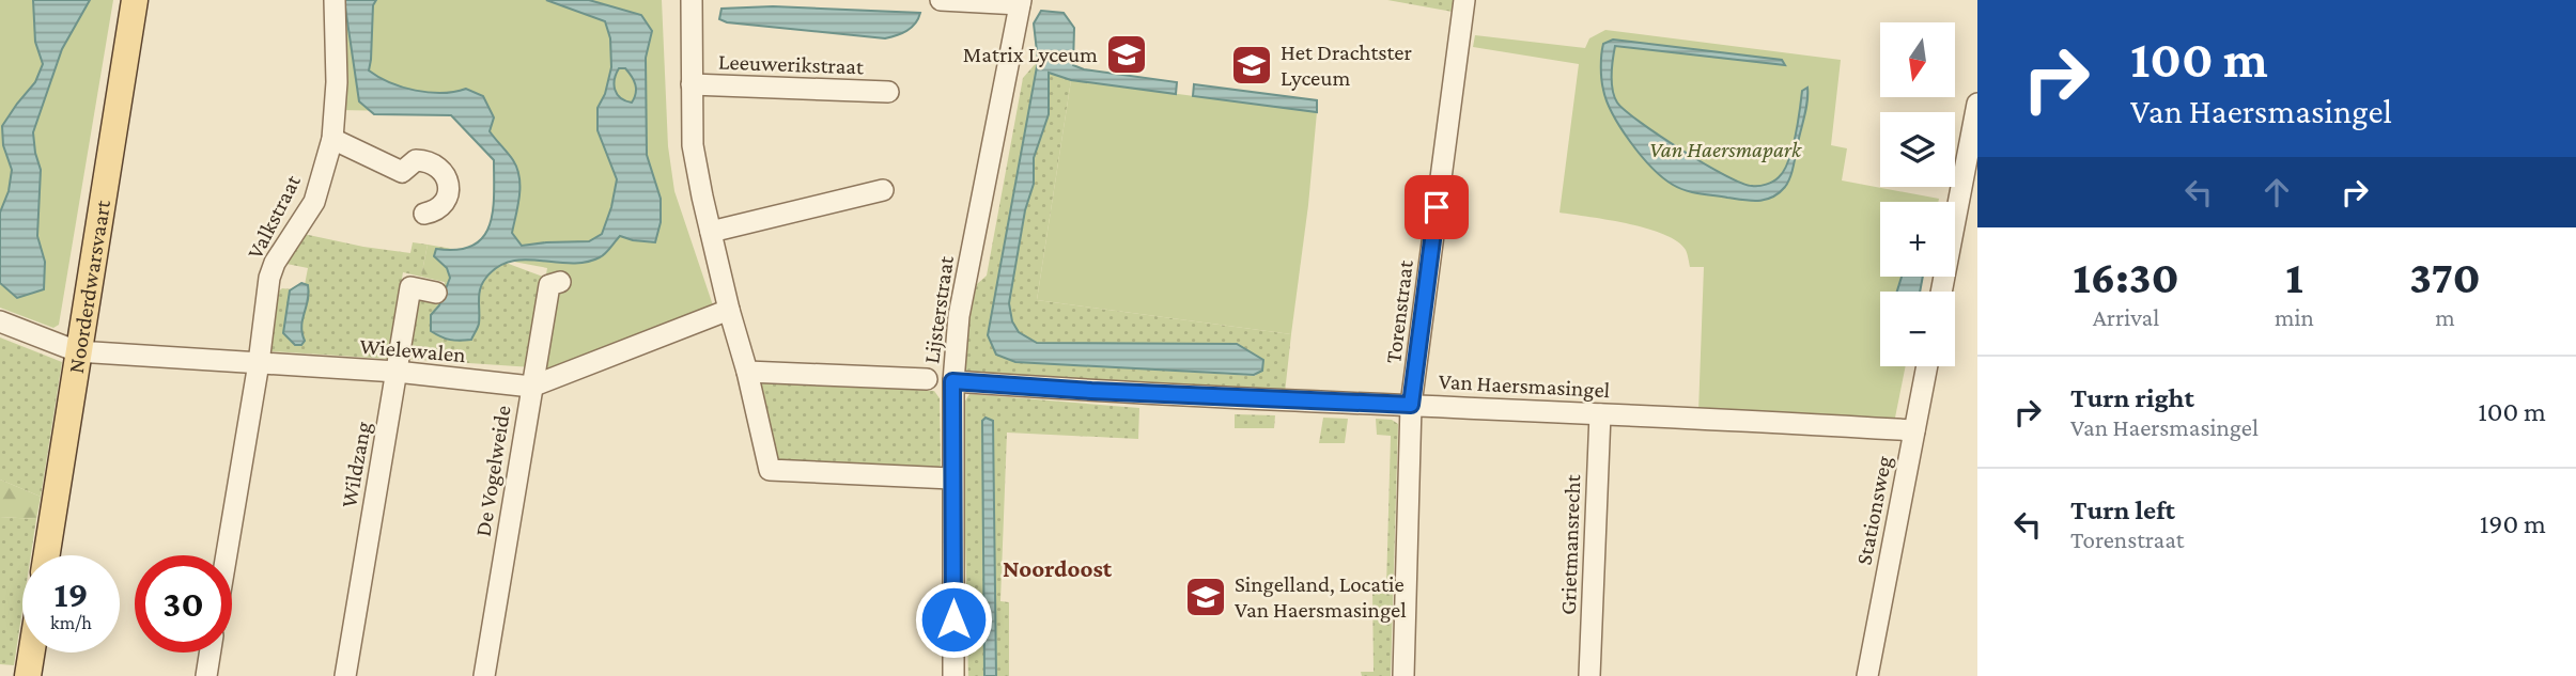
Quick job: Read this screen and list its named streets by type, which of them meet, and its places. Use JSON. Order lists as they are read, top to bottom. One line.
{"streets":{"main road":["Noorderdwarsvaart"],"street":["Leeuwerikstraat","Valkstraat","Lijsterstraat","Torenstraat","Wielewalen","Van Haersmasingel","Wildzang","De Vogelweide","Stationsweg","Grietmansrecht"]},"crossings":[["Leeuwerikstraat","Lijsterstraat"],["Leeuwerikstraat","Wielewalen"],["Valkstraat","Wielewalen"],["Noorderdwarsvaart","Wielewalen"],["Lijsterstraat","Van Haersmasingel"],["Torenstraat","Van Haersmasingel"],["Wielewalen","Wildzang"],["Wielewalen","De Vogelweide"],["Van Haersmasingel","Stationsweg"],["Van Haersmasingel","Grietmansrecht"]],"districts":["Noordoost"],"parks":["Van Haersmapark"],"places":{"school or university":["Matrix Lyceum","Het Drachtster Lyceum","Singelland, Locatie Van Haersmasingel"]},"north":"bottom","page":{"turn":["100 m","Van Haersmasingel"],"map_buttons":["+","−"],"eta":["16:30","Arrival","1","min","370","m"],"list":[{"name":"Turn right","note":"Van Haersmasingel","value":"100 m"},{"name":"Turn left","note":"Torenstraat","value":"190 m"}],"speed":"19 km/h","limit":"30"}}
